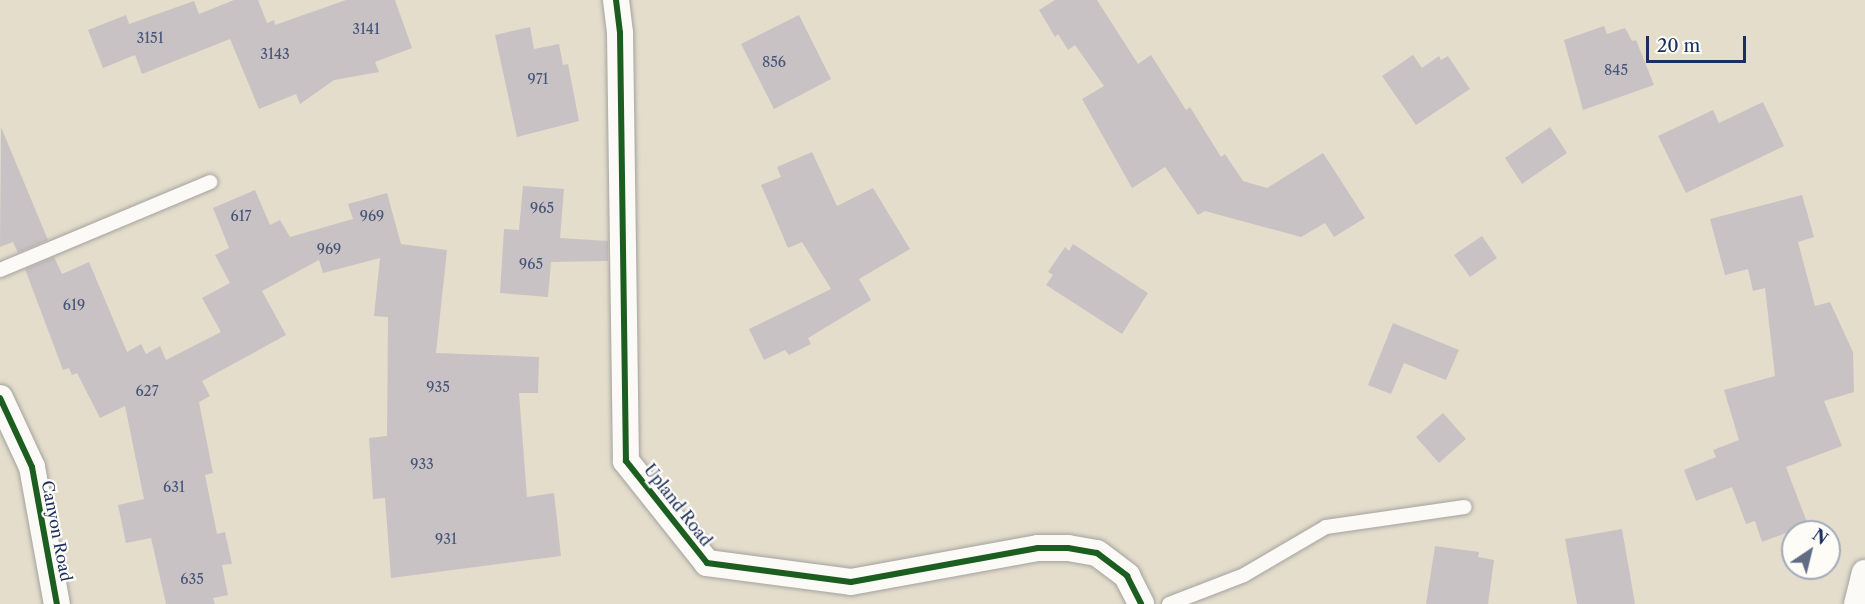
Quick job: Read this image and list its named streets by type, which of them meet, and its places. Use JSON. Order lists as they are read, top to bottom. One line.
{"streets":{"street":["Upland Road","Canyon Road"]},"house_numbers":["3141","3151","3143","856","845","971","965","617","969","969","965","619","935","627","933","631","931","635"],"scale_bar":"20 m","north":"top right"}
